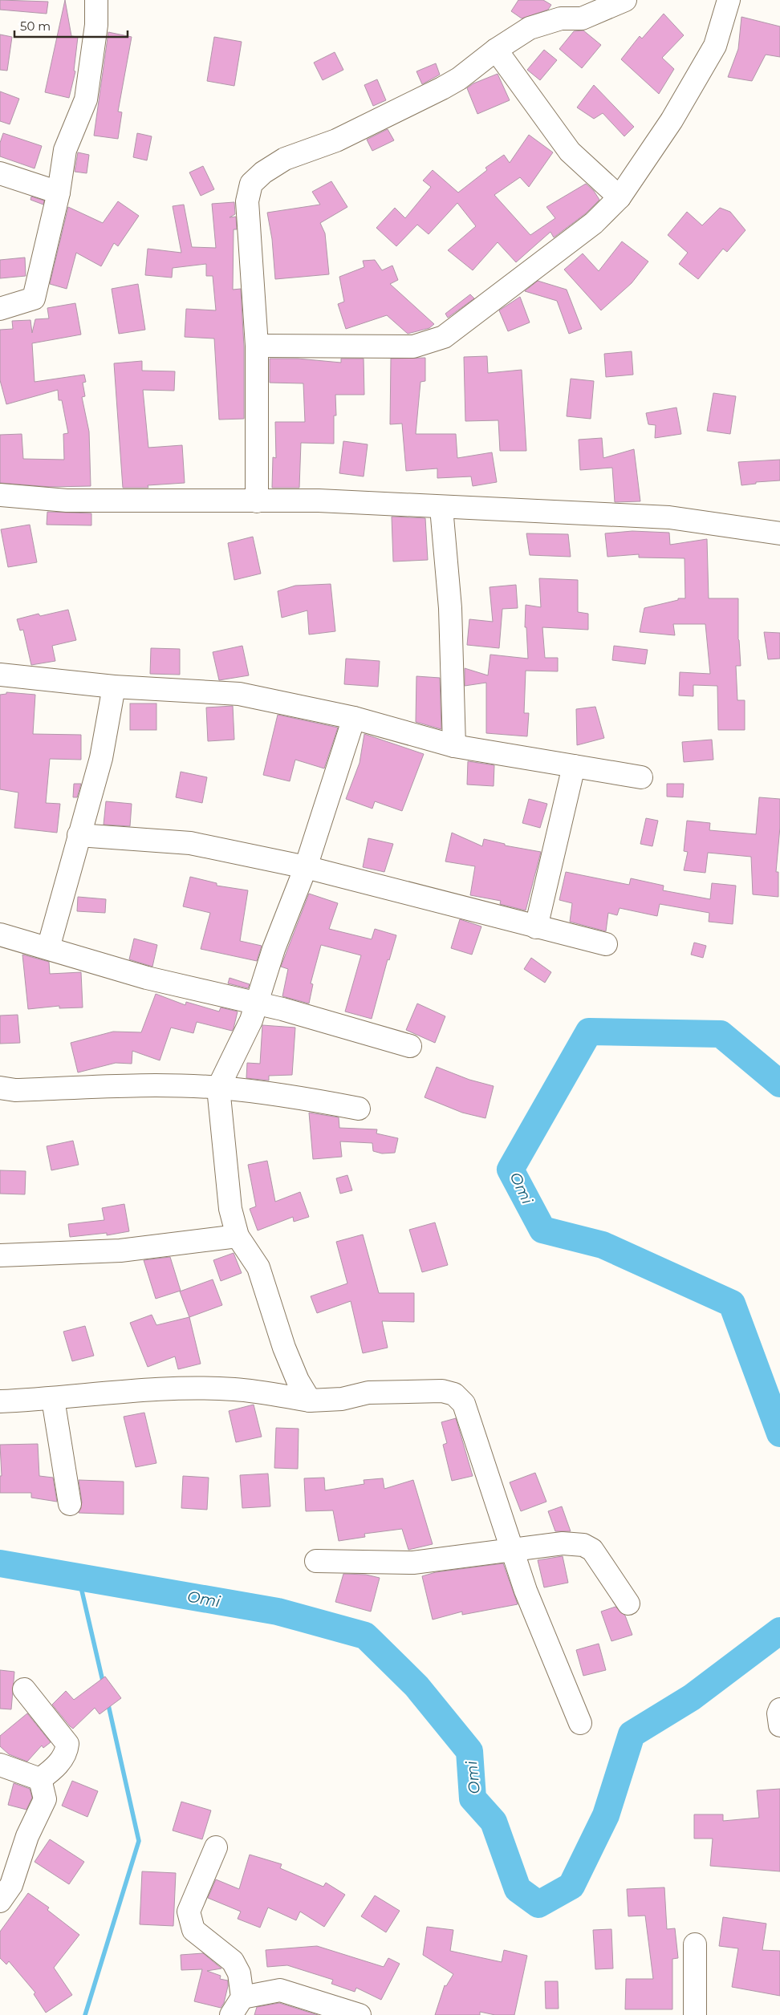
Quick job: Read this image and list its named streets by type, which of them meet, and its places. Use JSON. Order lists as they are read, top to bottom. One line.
{"water":["Omi"],"scale_bar":"50 m"}
